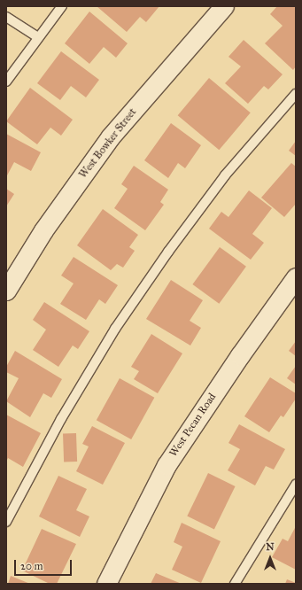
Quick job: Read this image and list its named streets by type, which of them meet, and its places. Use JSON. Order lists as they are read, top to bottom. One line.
{"streets":{"street":["West Bowker Street","West Pecan Road"]},"scale_bar":"20 m","north":"top"}
